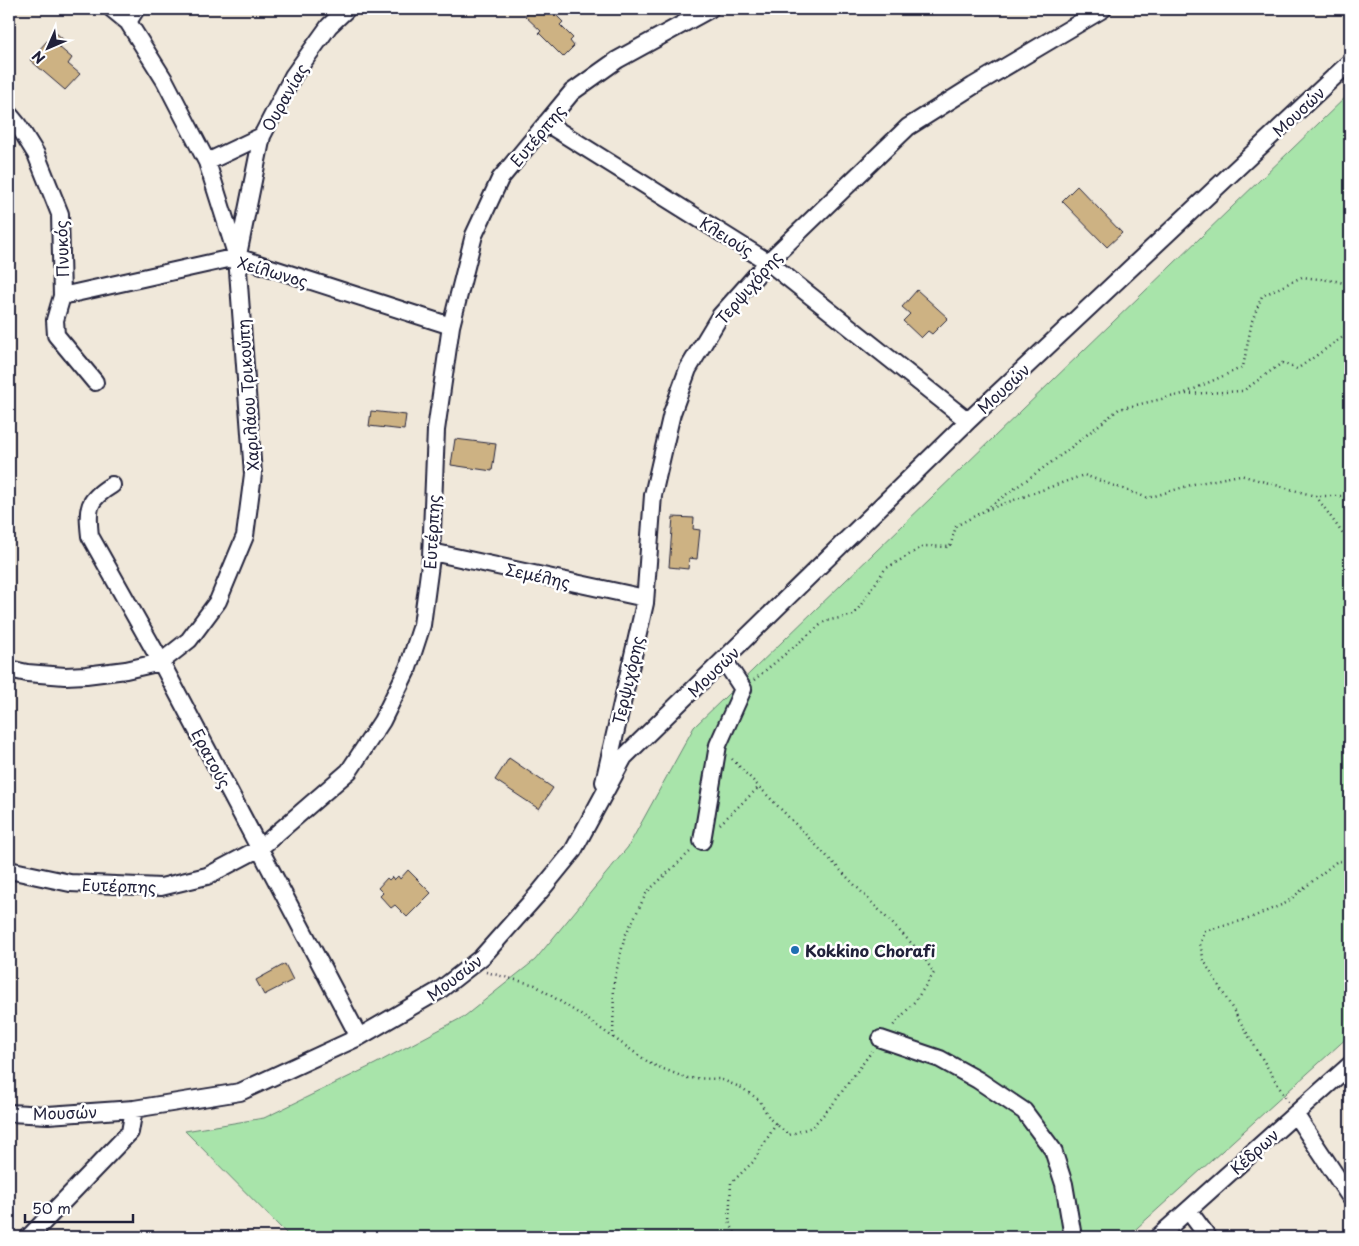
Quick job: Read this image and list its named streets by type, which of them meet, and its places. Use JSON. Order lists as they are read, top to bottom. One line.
{"streets":{"street":["Ουρανίας","Μουσών","Ευτέρπης","Κλειούς","Πνυκός","Χείλωνος","Τερψιχόρης","Χαριλάου Τρικούπη","Σεμέλης","Ερατούς","Κέδρων"]},"crossings":[["Ουρανίας","Χείλωνος"],["Ουρανίας","Χαριλάου Τρικούπη"],["Μουσών","Κλειούς"],["Μουσών","Τερψιχόρης"],["Μουσών","Ερατούς"],["Ευτέρπης","Κλειούς"],["Ευτέρπης","Χείλωνος"],["Ευτέρπης","Σεμέλης"],["Ευτέρπης","Ερατούς"],["Κλειούς","Τερψιχόρης"],["Πνυκός","Χείλωνος"],["Χείλωνος","Χαριλάου Τρικούπη"],["Τερψιχόρης","Σεμέλης"],["Χαριλάου Τρικούπη","Ερατούς"]],"places":["Kokkino Chorafi"],"scale_bar":"50 m","north":"bottom left"}
